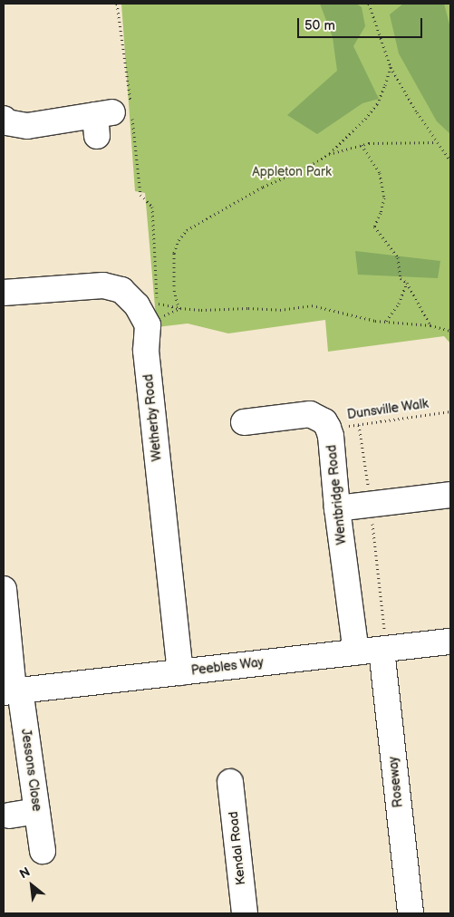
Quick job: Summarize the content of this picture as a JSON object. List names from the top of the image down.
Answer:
{
  "streets": {
    "street": [
      "Wetherby Road",
      "Wentbridge Road",
      "Peebles Way",
      "Jessons Close",
      "Roseway",
      "Kendal Road"
    ],
    "path": ["Dunsville Walk"]
  },
  "crossings": [
    ["Dunsville Walk", "Wentbridge Road"],
    ["Wetherby Road", "Peebles Way"],
    ["Wentbridge Road", "Peebles Way"],
    ["Peebles Way", "Jessons Close"],
    ["Peebles Way", "Roseway"]
  ],
  "parks": ["Appleton Park"],
  "scale_bar": "50 m",
  "north": "top left"
}
